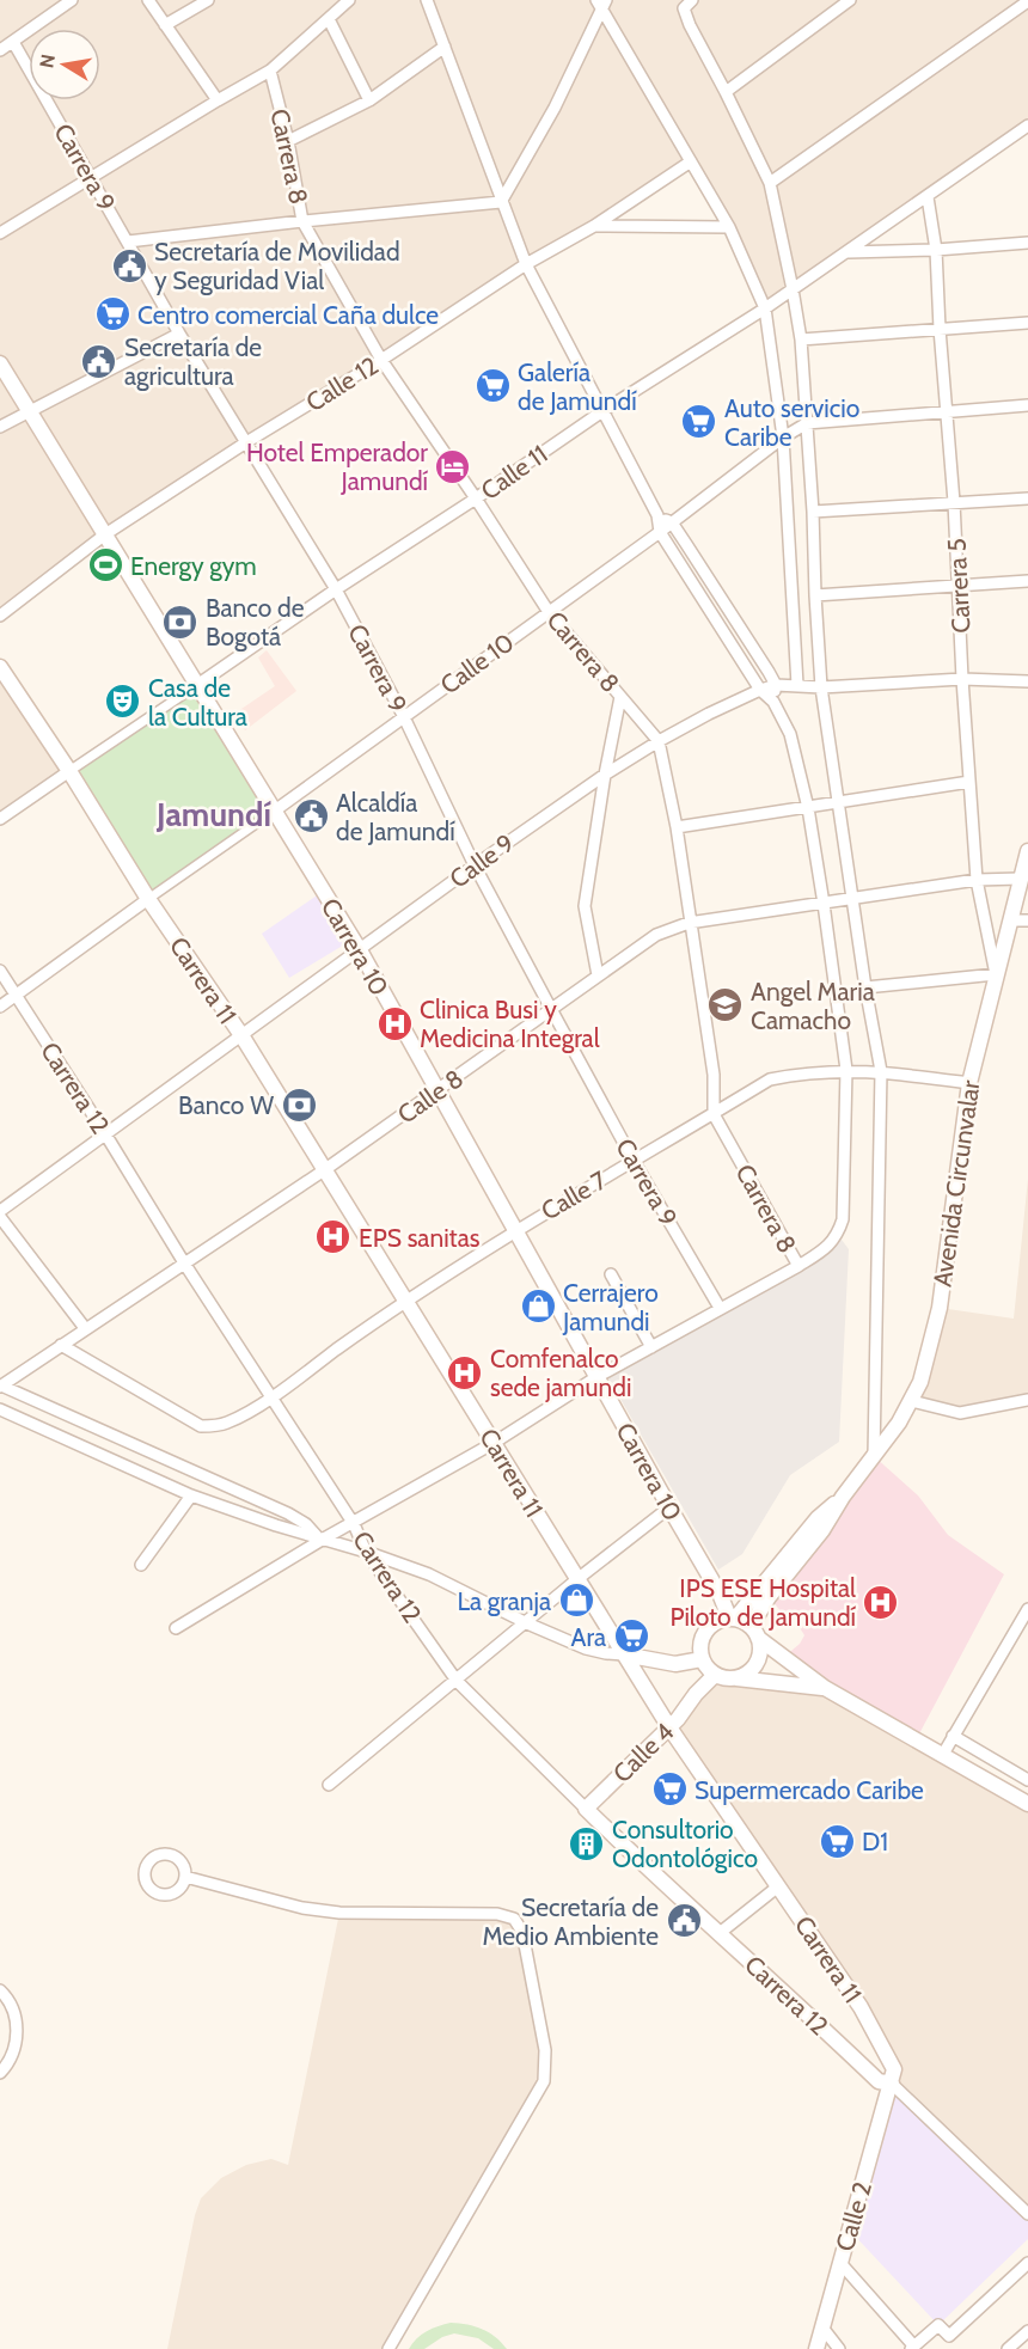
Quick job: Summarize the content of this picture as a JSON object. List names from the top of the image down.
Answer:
{
  "streets": {
    "main road": [
      "Carrera 10",
      "Carrera 11",
      "Carrera 12",
      "Avenida Circunvalar",
      "Calle 4",
      "Calle 2"
    ],
    "street": [
      "Carrera 8",
      "Carrera 9",
      "Calle 12",
      "Calle 11",
      "Carrera 5",
      "Calle 10",
      "Calle 9",
      "Calle 8",
      "Calle 7"
    ]
  },
  "crossings": [
    ["Carrera 8", "Calle 12"],
    ["Carrera 8", "Calle 11"],
    ["Carrera 8", "Calle 10"],
    ["Carrera 8", "Calle 9"],
    ["Carrera 8", "Calle 8"],
    ["Carrera 8", "Calle 7"],
    ["Carrera 9", "Calle 12"],
    ["Carrera 9", "Calle 11"],
    ["Carrera 9", "Calle 10"],
    ["Carrera 9", "Calle 9"],
    ["Carrera 9", "Calle 8"],
    ["Carrera 9", "Calle 7"],
    ["Calle 12", "Carrera 10"],
    ["Calle 11", "Carrera 5"],
    ["Calle 11", "Carrera 10"],
    ["Calle 11", "Carrera 11"],
    ["Carrera 5", "Calle 10"],
    ["Carrera 5", "Calle 9"],
    ["Carrera 5", "Calle 8"],
    ["Carrera 5", "Avenida Circunvalar"],
    ["Calle 10", "Carrera 10"],
    ["Calle 10", "Carrera 11"],
    ["Calle 10", "Carrera 12"],
    ["Calle 9", "Carrera 10"],
    ["Calle 9", "Carrera 11"],
    ["Calle 9", "Carrera 12"],
    ["Carrera 10", "Calle 8"],
    ["Carrera 10", "Avenida Circunvalar"],
    ["Carrera 10", "Calle 7"],
    ["Carrera 10", "Calle 4"],
    ["Carrera 11", "Carrera 12"],
    ["Carrera 11", "Calle 8"],
    ["Carrera 11", "Calle 7"],
    ["Carrera 11", "Calle 4"],
    ["Carrera 11", "Calle 2"],
    ["Carrera 12", "Calle 8"],
    ["Carrera 12", "Calle 7"],
    ["Carrera 12", "Calle 4"],
    ["Carrera 12", "Calle 2"],
    ["Calle 8", "Avenida Circunvalar"],
    ["Calle 8", "Calle 7"],
    ["Avenida Circunvalar", "Calle 7"],
    ["Avenida Circunvalar", "Calle 4"]
  ],
  "districts": ["Jamundí"],
  "places": {
    "public building": [
      "Secretaría de Movilidad y Seguridad Vial",
      "Secretaría de agricultura",
      "Alcaldía de Jamundí",
      "Secretaría de Medio Ambiente"
    ],
    "supermarket": [
      "Centro comercial Caña dulce",
      "Galería de Jamundí",
      "Auto servicio Caribe",
      "Ara",
      "Supermercado Caribe",
      "D1"
    ],
    "hotel": ["Hotel Emperador Jamundí"],
    "sports": ["Energy gym"],
    "bank": ["Banco de Bogotá", "Banco W"],
    "theatre": ["Casa de la Cultura"],
    "school or university": ["Angel Maria Camacho"],
    "hospital": [
      "Clinica Busi y Medicina Integral",
      "EPS sanitas",
      "Comfenalco sede jamundi",
      "IPS ESE Hospital Piloto de Jamundí"
    ],
    "shop": ["Cerrajero Jamundi", "La granja"],
    "building": ["Consultorio Odontológico"]
  },
  "north": "left"
}
